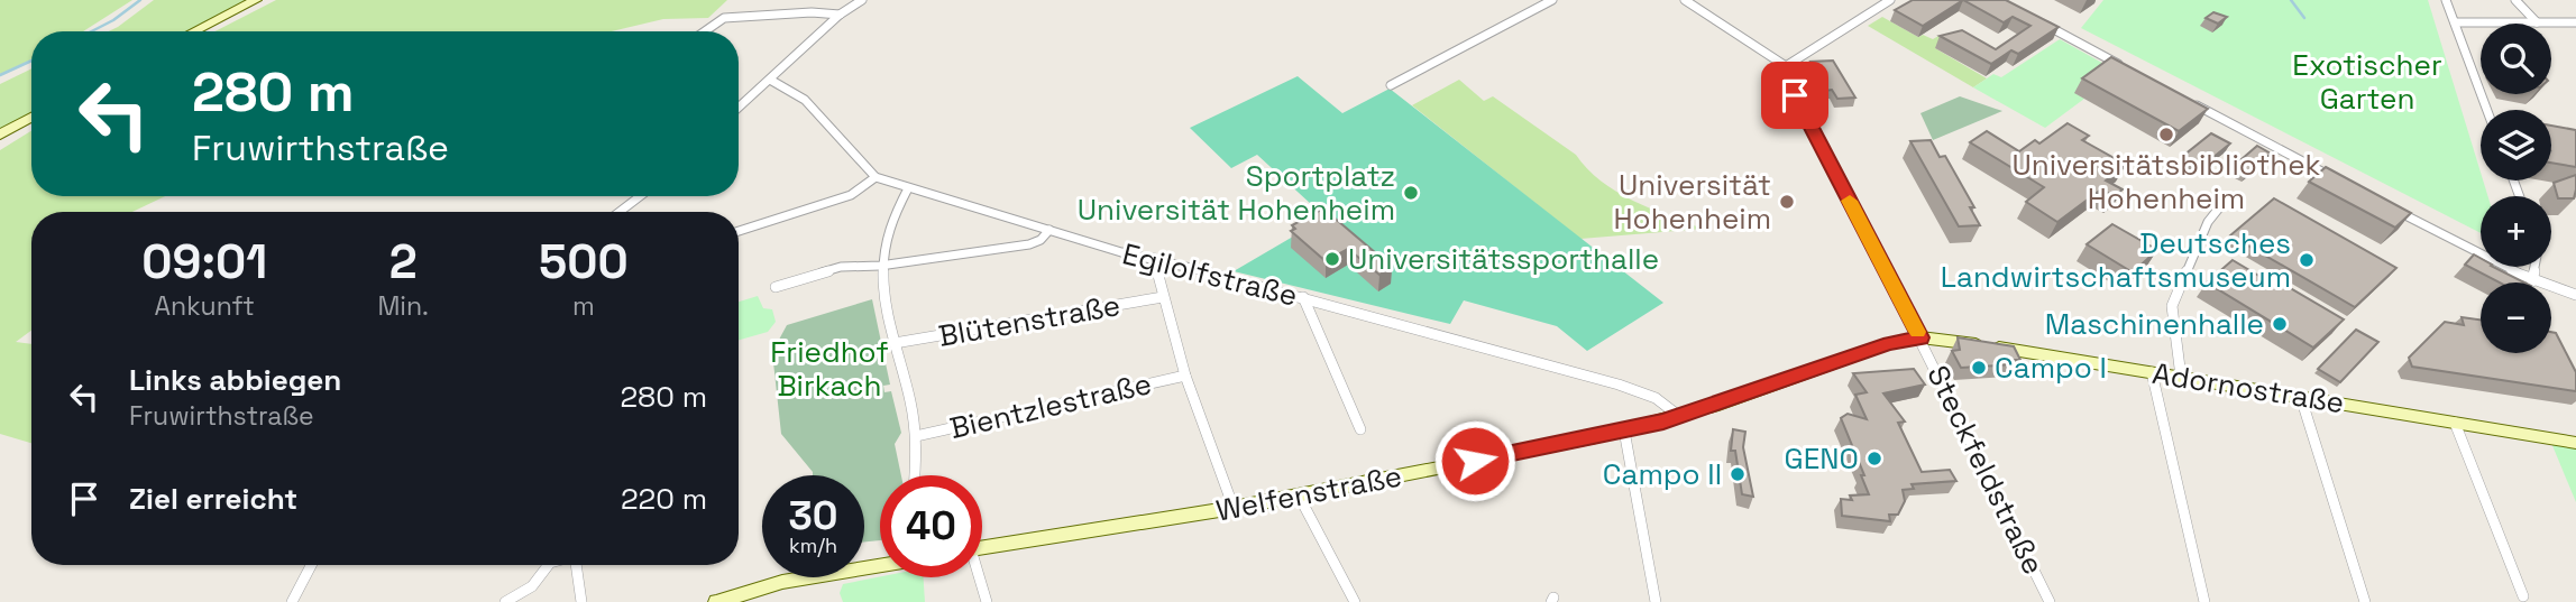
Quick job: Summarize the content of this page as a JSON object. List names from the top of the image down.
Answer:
{
  "streets": {
    "street": [
      "Egilolfstraße",
      "Blütenstraße",
      "Adornostraße",
      "Bientzlestraße",
      "Steckfeldstraße",
      "Welfenstraße"
    ]
  },
  "crossings": [
    ["Egilolfstraße", "Welfenstraße"],
    ["Adornostraße", "Steckfeldstraße"],
    ["Adornostraße", "Welfenstraße"],
    ["Steckfeldstraße", "Welfenstraße"]
  ],
  "parks": ["Exotischer Garten", "Friedhof Birkach"],
  "places": [
    "Universitätsbibliothek Hohenheim",
    "Sportplatz Universität Hohenheim",
    "Universität Hohenheim",
    "Universitätssporthalle",
    "Deutsches Landwirtschaftsmuseum",
    "Maschinenhalle",
    "Campo I",
    "GENO",
    "Campo II"
  ],
  "page": {
    "map_buttons": ["+", "−"],
    "turn": ["280 m", "Fruwirthstraße"],
    "eta": [
      "09:01",
      "Ankunft",
      "2",
      "Min.",
      "500",
      "m"
    ],
    "list": [
      {
        "name": "Links abbiegen",
        "note": "Fruwirthstraße",
        "value": "280 m"
      },
      {
        "name": "Ziel erreicht",
        "value": "220 m"
      }
    ],
    "speed": "30 km/h",
    "limit": "40"
  }
}
